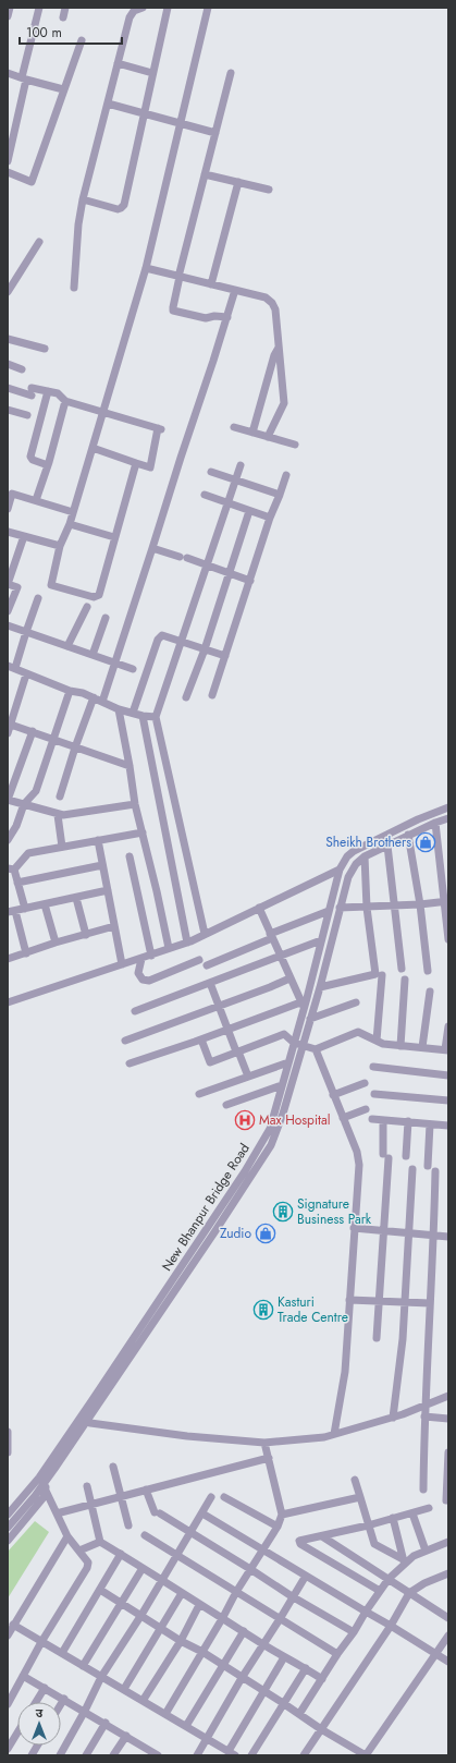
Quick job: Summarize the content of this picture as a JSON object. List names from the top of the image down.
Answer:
{
  "streets": {
    "street": ["New Bhanpur Bridge Road"]
  },
  "places": {
    "shop": ["Sheikh Brothers", "Zudio"],
    "hospital": ["Max Hospital"],
    "building": ["Signature Business Park", "Kasturi Trade Centre"]
  },
  "scale_bar": "100 m",
  "north": "top"
}
